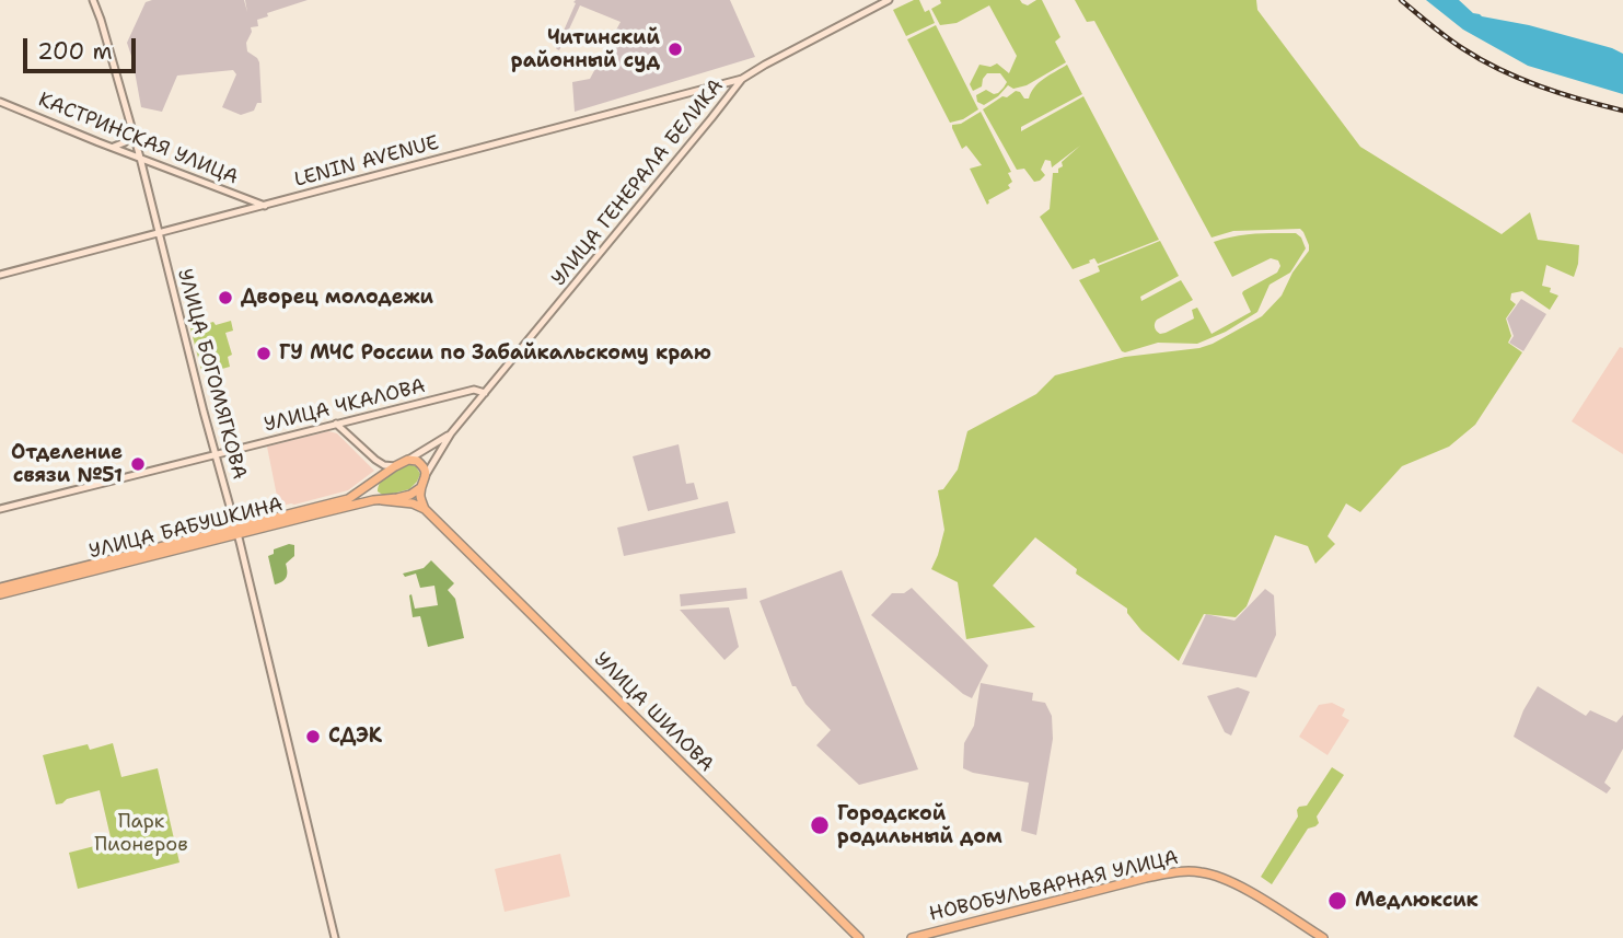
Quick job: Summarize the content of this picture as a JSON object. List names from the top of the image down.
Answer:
{
  "streets": {
    "main road": [
      "КАСТРИНСКАЯ УЛИЦА",
      "LENIN AVENUE",
      "УЛИЦА ГЕНЕРАЛА БЕЛИКА",
      "УЛИЦА БОГОМЯГКОВА",
      "УЛИЦА ЧКАЛОВА",
      "УЛИЦА БАБУШКИНА",
      "УЛИЦА ШИЛОВА",
      "НОВОБУЛЬВАРНАЯ УЛИЦА"
    ]
  },
  "crossings": [
    ["КАСТРИНСКАЯ УЛИЦА", "LENIN AVENUE"],
    ["КАСТРИНСКАЯ УЛИЦА", "УЛИЦА БОГОМЯГКОВА"],
    ["LENIN AVENUE", "УЛИЦА ГЕНЕРАЛА БЕЛИКА"],
    ["LENIN AVENUE", "УЛИЦА БОГОМЯГКОВА"],
    ["УЛИЦА ГЕНЕРАЛА БЕЛИКА", "УЛИЦА ЧКАЛОВА"],
    ["УЛИЦА БОГОМЯГКОВА", "УЛИЦА ЧКАЛОВА"],
    ["УЛИЦА БОГОМЯГКОВА", "УЛИЦА БАБУШКИНА"]
  ],
  "parks": ["Парк Пионеров"],
  "places": [
    "Читинский районный суд",
    "Дворец молодежи",
    "ГУ МЧС России по Забайкальскому краю",
    "Отделение связи №51",
    "СДЭК",
    "Городской родильный дом",
    "Медлюксик"
  ],
  "scale_bar": "200 m"
}
